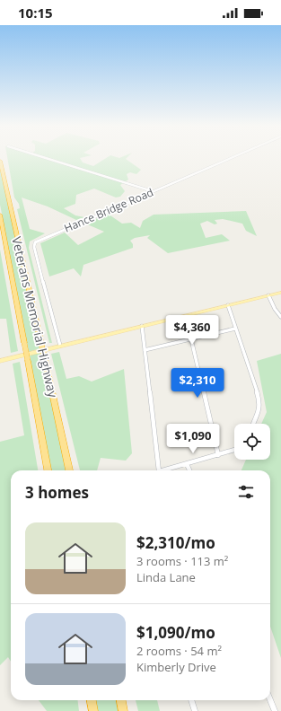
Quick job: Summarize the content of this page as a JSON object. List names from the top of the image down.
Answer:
{
  "streets": {
    "highway": ["Veterans Memorial Highway"],
    "street": ["Hance Bridge Road"]
  },
  "page": {
    "status": "10:15",
    "price": ["$4,360", "$2,310", "$1,090"],
    "heading": "3 homes",
    "list": [
      {
        "name": "$2,310/mo",
        "note": "3 rooms · 113 m² · Linda Lane"
      },
      {
        "name": "$1,090/mo",
        "note": "2 rooms · 54 m² · Kimberly Drive"
      }
    ]
  }
}
